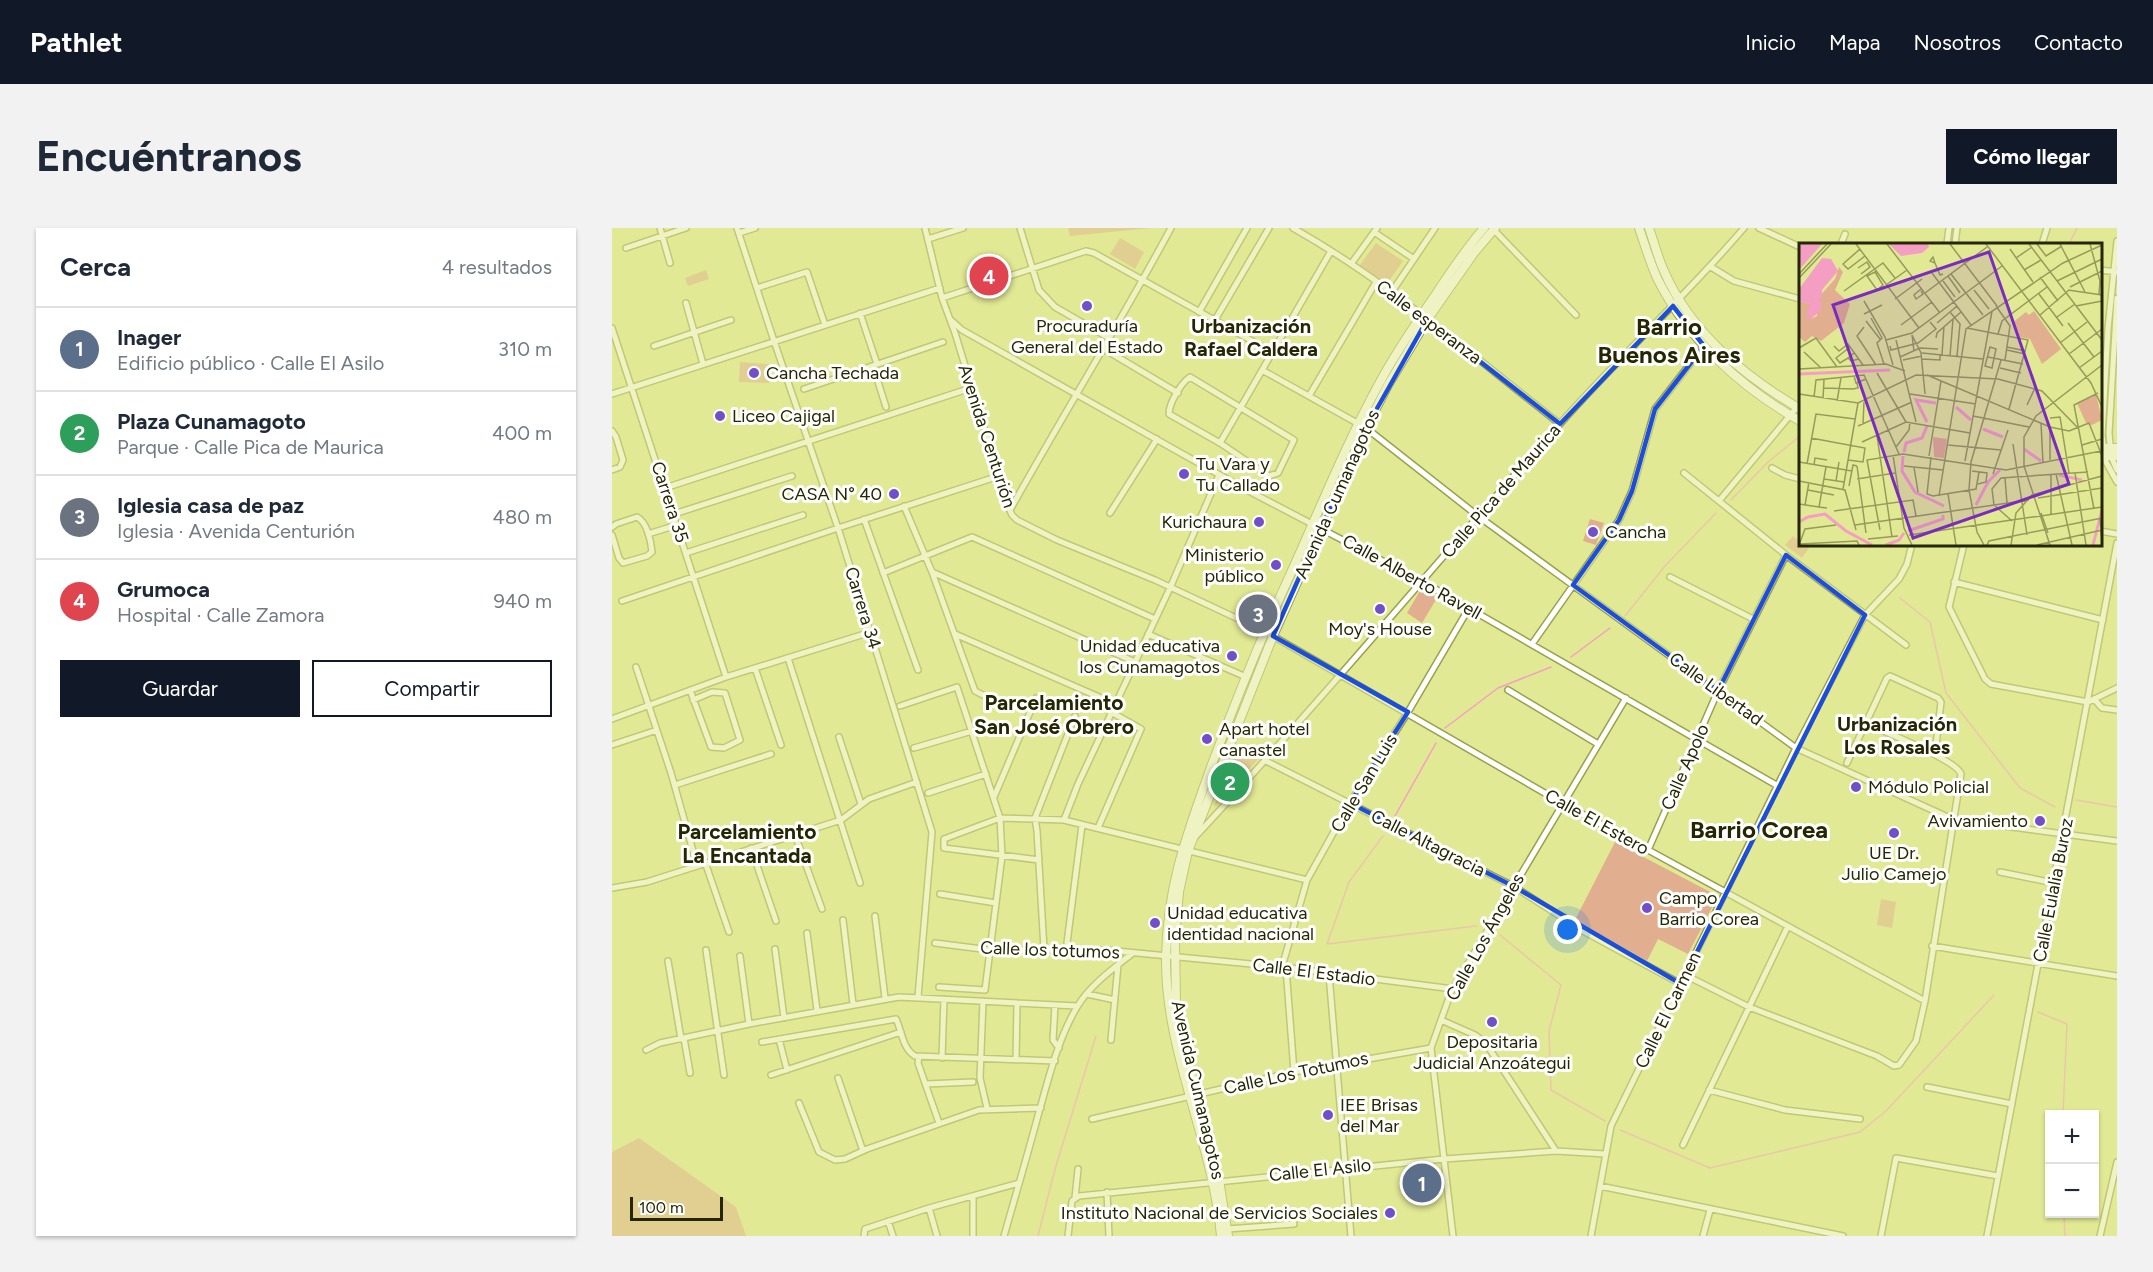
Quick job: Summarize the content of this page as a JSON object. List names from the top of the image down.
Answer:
{
  "streets": {
    "street": [
      "Calle esperanza",
      "Avenida Centurión",
      "Calle Pica de Maurica",
      "Avenida Cumanagotos",
      "Carrera 35",
      "Calle Alberto Ravell",
      "Carrera 34",
      "Calle Libertad",
      "Calle Apolo",
      "Calle San Luis",
      "Calle El Estero",
      "Calle Altagracia",
      "Calle Eulalia Buroz",
      "Calle Los Ángeles",
      "Calle los totumos",
      "Calle El Estadio",
      "Calle El Carmen",
      "Calle Los Totumos",
      "Calle El Asilo"
    ]
  },
  "crossings": [
    ["Calle esperanza", "Calle Pica de Maurica"],
    ["Calle esperanza", "Avenida Cumanagotos"],
    ["Avenida Centurión", "Avenida Cumanagotos"],
    ["Avenida Centurión", "Calle Alberto Ravell"],
    ["Avenida Centurión", "Calle El Estero"],
    ["Calle Pica de Maurica", "Avenida Cumanagotos"],
    ["Calle Pica de Maurica", "Calle Alberto Ravell"],
    ["Calle Pica de Maurica", "Calle Libertad"],
    ["Calle Pica de Maurica", "Calle El Estero"],
    ["Calle Pica de Maurica", "Calle Altagracia"],
    ["Avenida Cumanagotos", "Calle Alberto Ravell"],
    ["Avenida Cumanagotos", "Calle Libertad"],
    ["Avenida Cumanagotos", "Calle El Estero"],
    ["Avenida Cumanagotos", "Calle los totumos"],
    ["Avenida Cumanagotos", "Calle El Estadio"],
    ["Avenida Cumanagotos", "Calle Los Totumos"],
    ["Avenida Cumanagotos", "Calle El Asilo"],
    ["Calle Alberto Ravell", "Calle Apolo"],
    ["Calle Alberto Ravell", "Calle San Luis"],
    ["Calle Alberto Ravell", "Calle Los Ángeles"],
    ["Calle Alberto Ravell", "Calle El Carmen"],
    ["Calle Libertad", "Calle Apolo"],
    ["Calle Libertad", "Calle Eulalia Buroz"],
    ["Calle Libertad", "Calle El Carmen"],
    ["Calle Apolo", "Calle El Estero"],
    ["Calle San Luis", "Calle El Estero"],
    ["Calle San Luis", "Calle Altagracia"],
    ["Calle San Luis", "Calle El Estadio"],
    ["Calle San Luis", "Calle Los Totumos"],
    ["Calle El Estero", "Calle Los Ángeles"],
    ["Calle El Estero", "Calle El Carmen"],
    ["Calle Altagracia", "Calle Los Ángeles"],
    ["Calle Altagracia", "Calle El Carmen"],
    ["Calle Los Ángeles", "Calle El Estadio"],
    ["Calle Los Ángeles", "Calle Los Totumos"],
    ["Calle Los Ángeles", "Calle El Asilo"],
    ["Calle los totumos", "Calle El Estadio"],
    ["Calle El Carmen", "Calle El Asilo"]
  ],
  "districts": [
    "Urbanización Rafael Caldera",
    "Barrio Buenos Aires",
    "Parcelamiento San José Obrero",
    "Urbanización Los Rosales",
    "Barrio Corea",
    "Parcelamiento La Encantada"
  ],
  "places": [
    "Procuraduría General del Estado",
    "Cancha Techada",
    "Liceo Cajigal",
    "Tu Vara y Tu Callado",
    "CASA N° 40",
    "Kurichaura",
    "Cancha",
    "Ministerio público",
    "Moy's House",
    "Unidad educativa los Cunamagotos",
    "Apart hotel canastel",
    "Módulo Policial",
    "Avivamiento",
    "UE Dr. Julio Camejo",
    "Campo Barrio Corea",
    "Unidad educativa identidad nacional",
    "Depositaria Judicial Anzoátegui",
    "IEE Brisas del Mar",
    "Instituto Nacional de Servicios Sociales"
  ],
  "scale_bar": "100 m",
  "page": {
    "header": "Pathlet",
    "nav": [
      "Inicio",
      "Mapa",
      "Nosotros",
      "Contacto"
    ],
    "buttons": [
      "Cómo llegar",
      ["Guardar", "Compartir"]
    ],
    "title": "Encuéntranos",
    "heading": ["Cerca", "4 resultados"],
    "pins": [
      "4",
      "3",
      "2",
      "1"
    ],
    "list": [
      {
        "mark": "1",
        "name": "Inager",
        "note": "Edificio público · Calle El Asilo",
        "value": "310 m"
      },
      {
        "mark": "2",
        "name": "Plaza Cunamagoto",
        "note": "Parque · Calle Pica de Maurica",
        "value": "400 m"
      },
      {
        "mark": "3",
        "name": "Iglesia casa de paz",
        "note": "Iglesia · Avenida Centurión",
        "value": "480 m"
      },
      {
        "mark": "4",
        "name": "Grumoca",
        "note": "Hospital · Calle Zamora",
        "value": "940 m"
      }
    ],
    "map_buttons": ["+", "−"],
    "scale": "100 m"
  }
}
